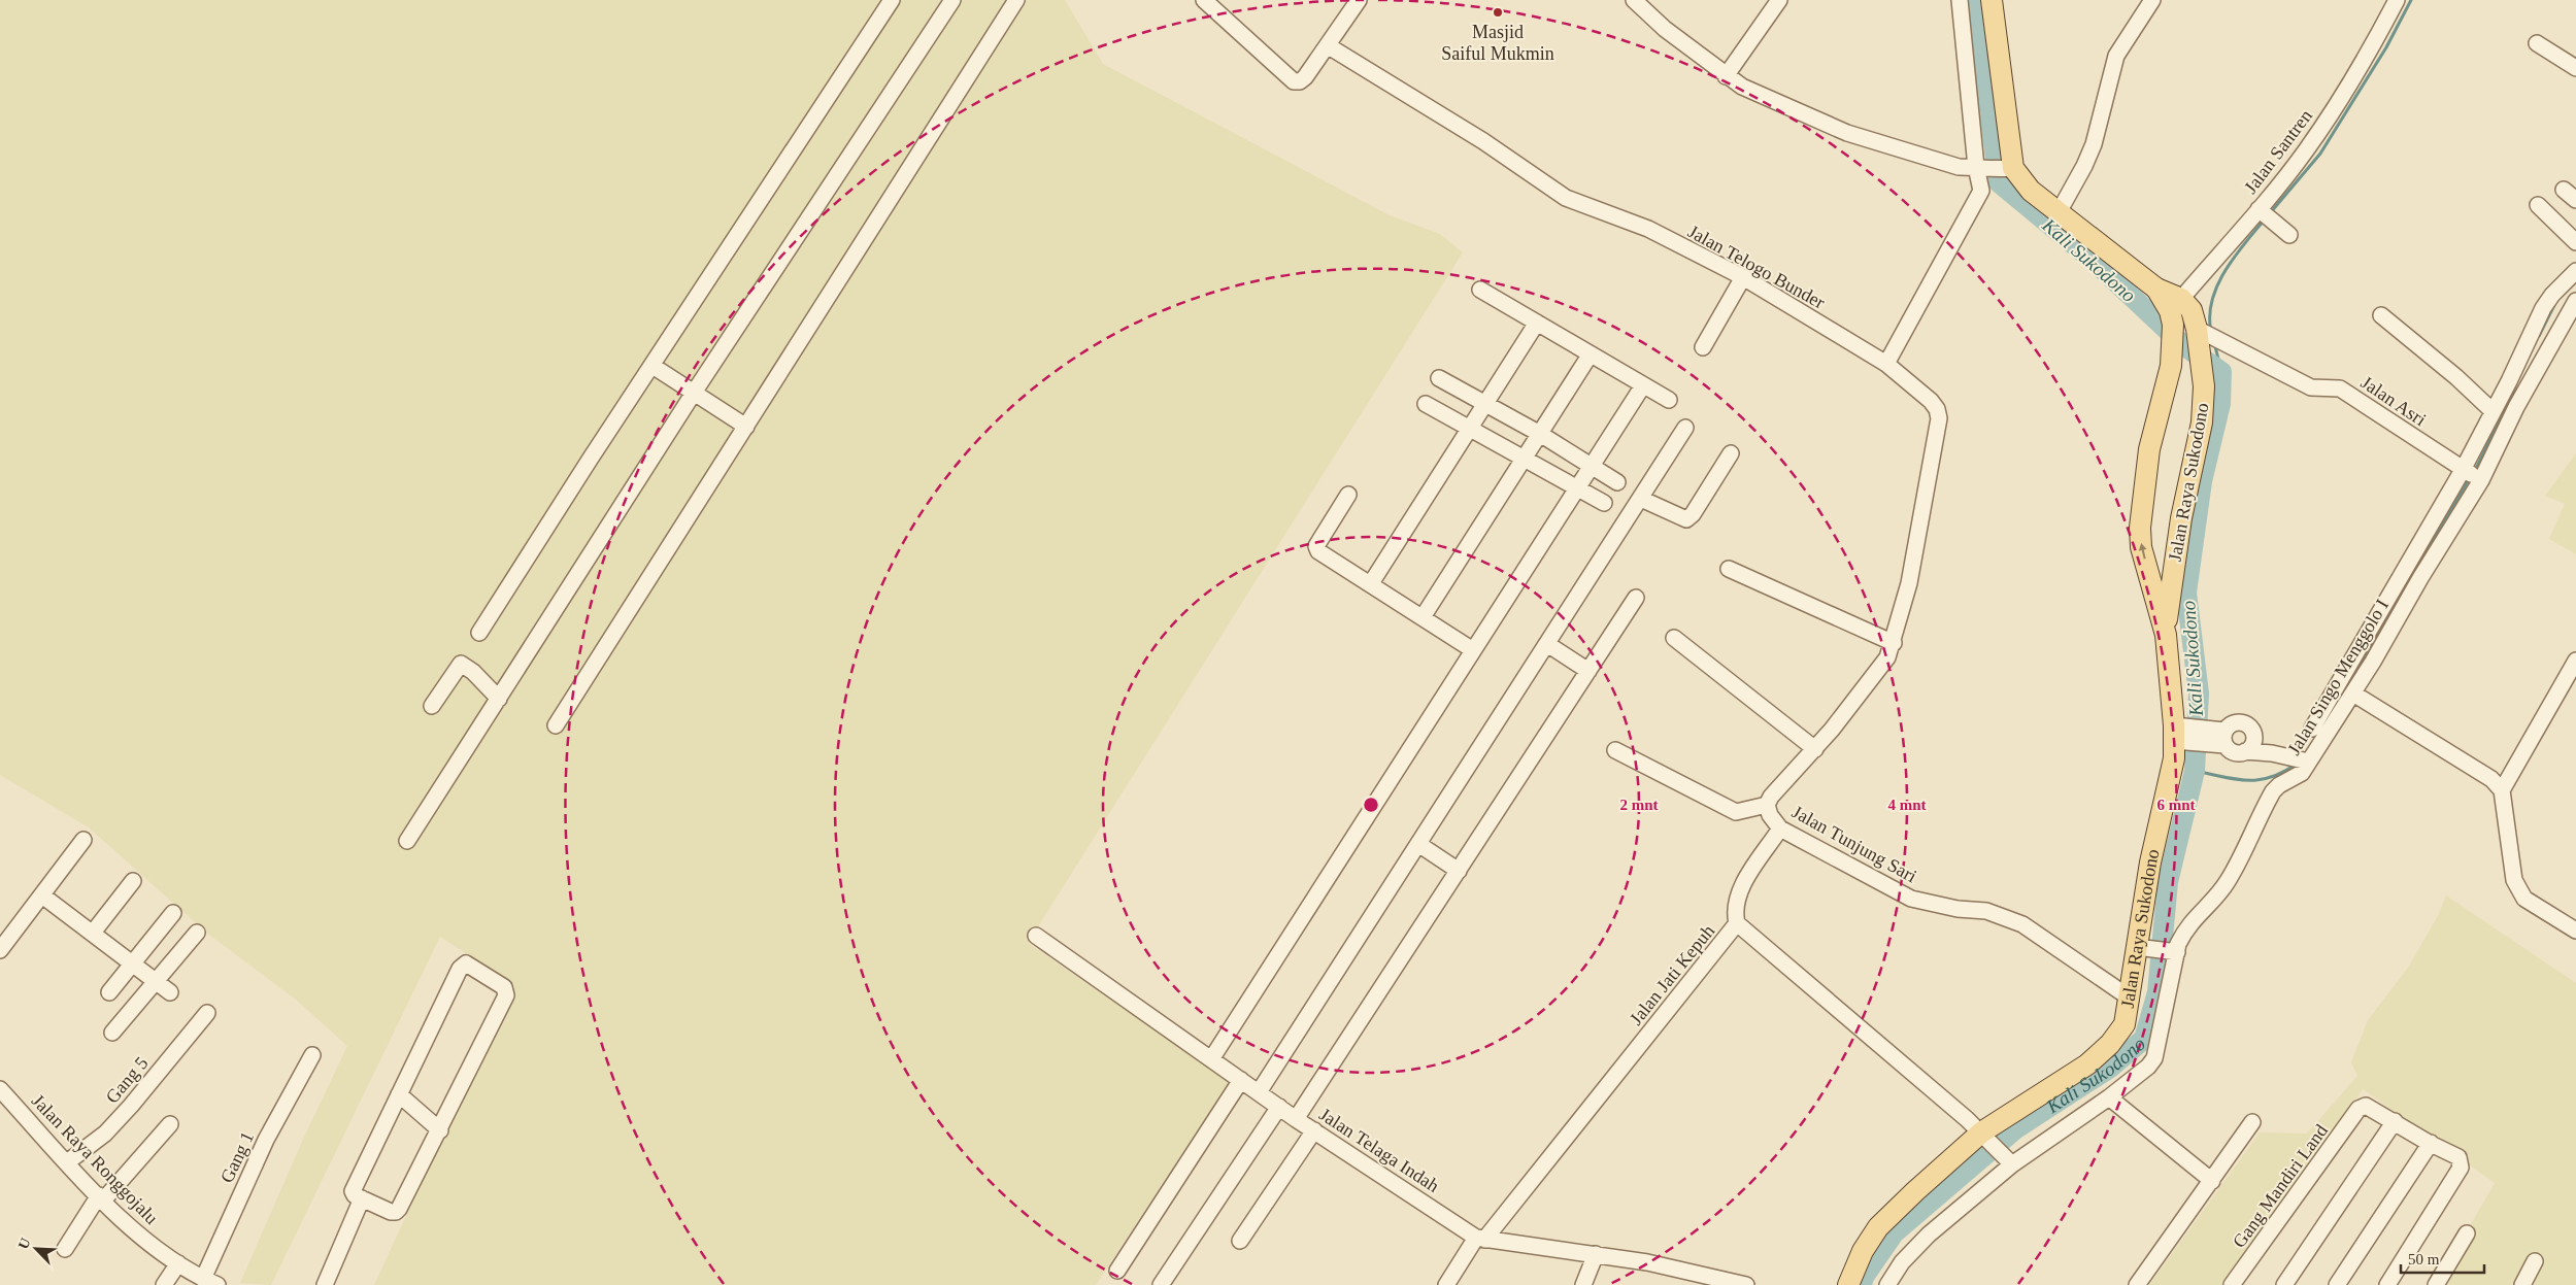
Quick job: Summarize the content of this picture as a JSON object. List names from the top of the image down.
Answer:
{
  "streets": {
    "main road": ["Jalan Raya Sukodono"],
    "street": [
      "Jalan Santren",
      "Jalan Telogo Bunder",
      "Jalan Asri",
      "Jalan Singo Menggolo I",
      "Jalan Tunjung Sari",
      "Jalan Jati Kepuh",
      "Gang 5",
      "Jalan Telaga Indah",
      "Gang 1",
      "Jalan Raya Ronggojalu",
      "Gang Mandiri Land"
    ]
  },
  "crossings": [
    ["Jalan Santren", "Jalan Raya Sukodono"],
    ["Jalan Telogo Bunder", "Jalan Tunjung Sari"],
    ["Jalan Asri", "Jalan Raya Sukodono"],
    ["Jalan Asri", "Jalan Singo Menggolo I"],
    ["Jalan Raya Sukodono", "Jalan Tunjung Sari"],
    ["Jalan Raya Sukodono", "Jalan Jati Kepuh"],
    ["Jalan Singo Menggolo I", "Jalan Jati Kepuh"],
    ["Jalan Jati Kepuh", "Jalan Telaga Indah"],
    ["Gang 5", "Jalan Raya Ronggojalu"],
    ["Gang 1", "Jalan Raya Ronggojalu"]
  ],
  "water": ["Kali Sukodono"],
  "places": ["Masjid Saiful Mukmin"],
  "scale_bar": "50 m",
  "north": "top left",
  "rings": ["2 mnt", "4 mnt", "6 mnt"]
}
